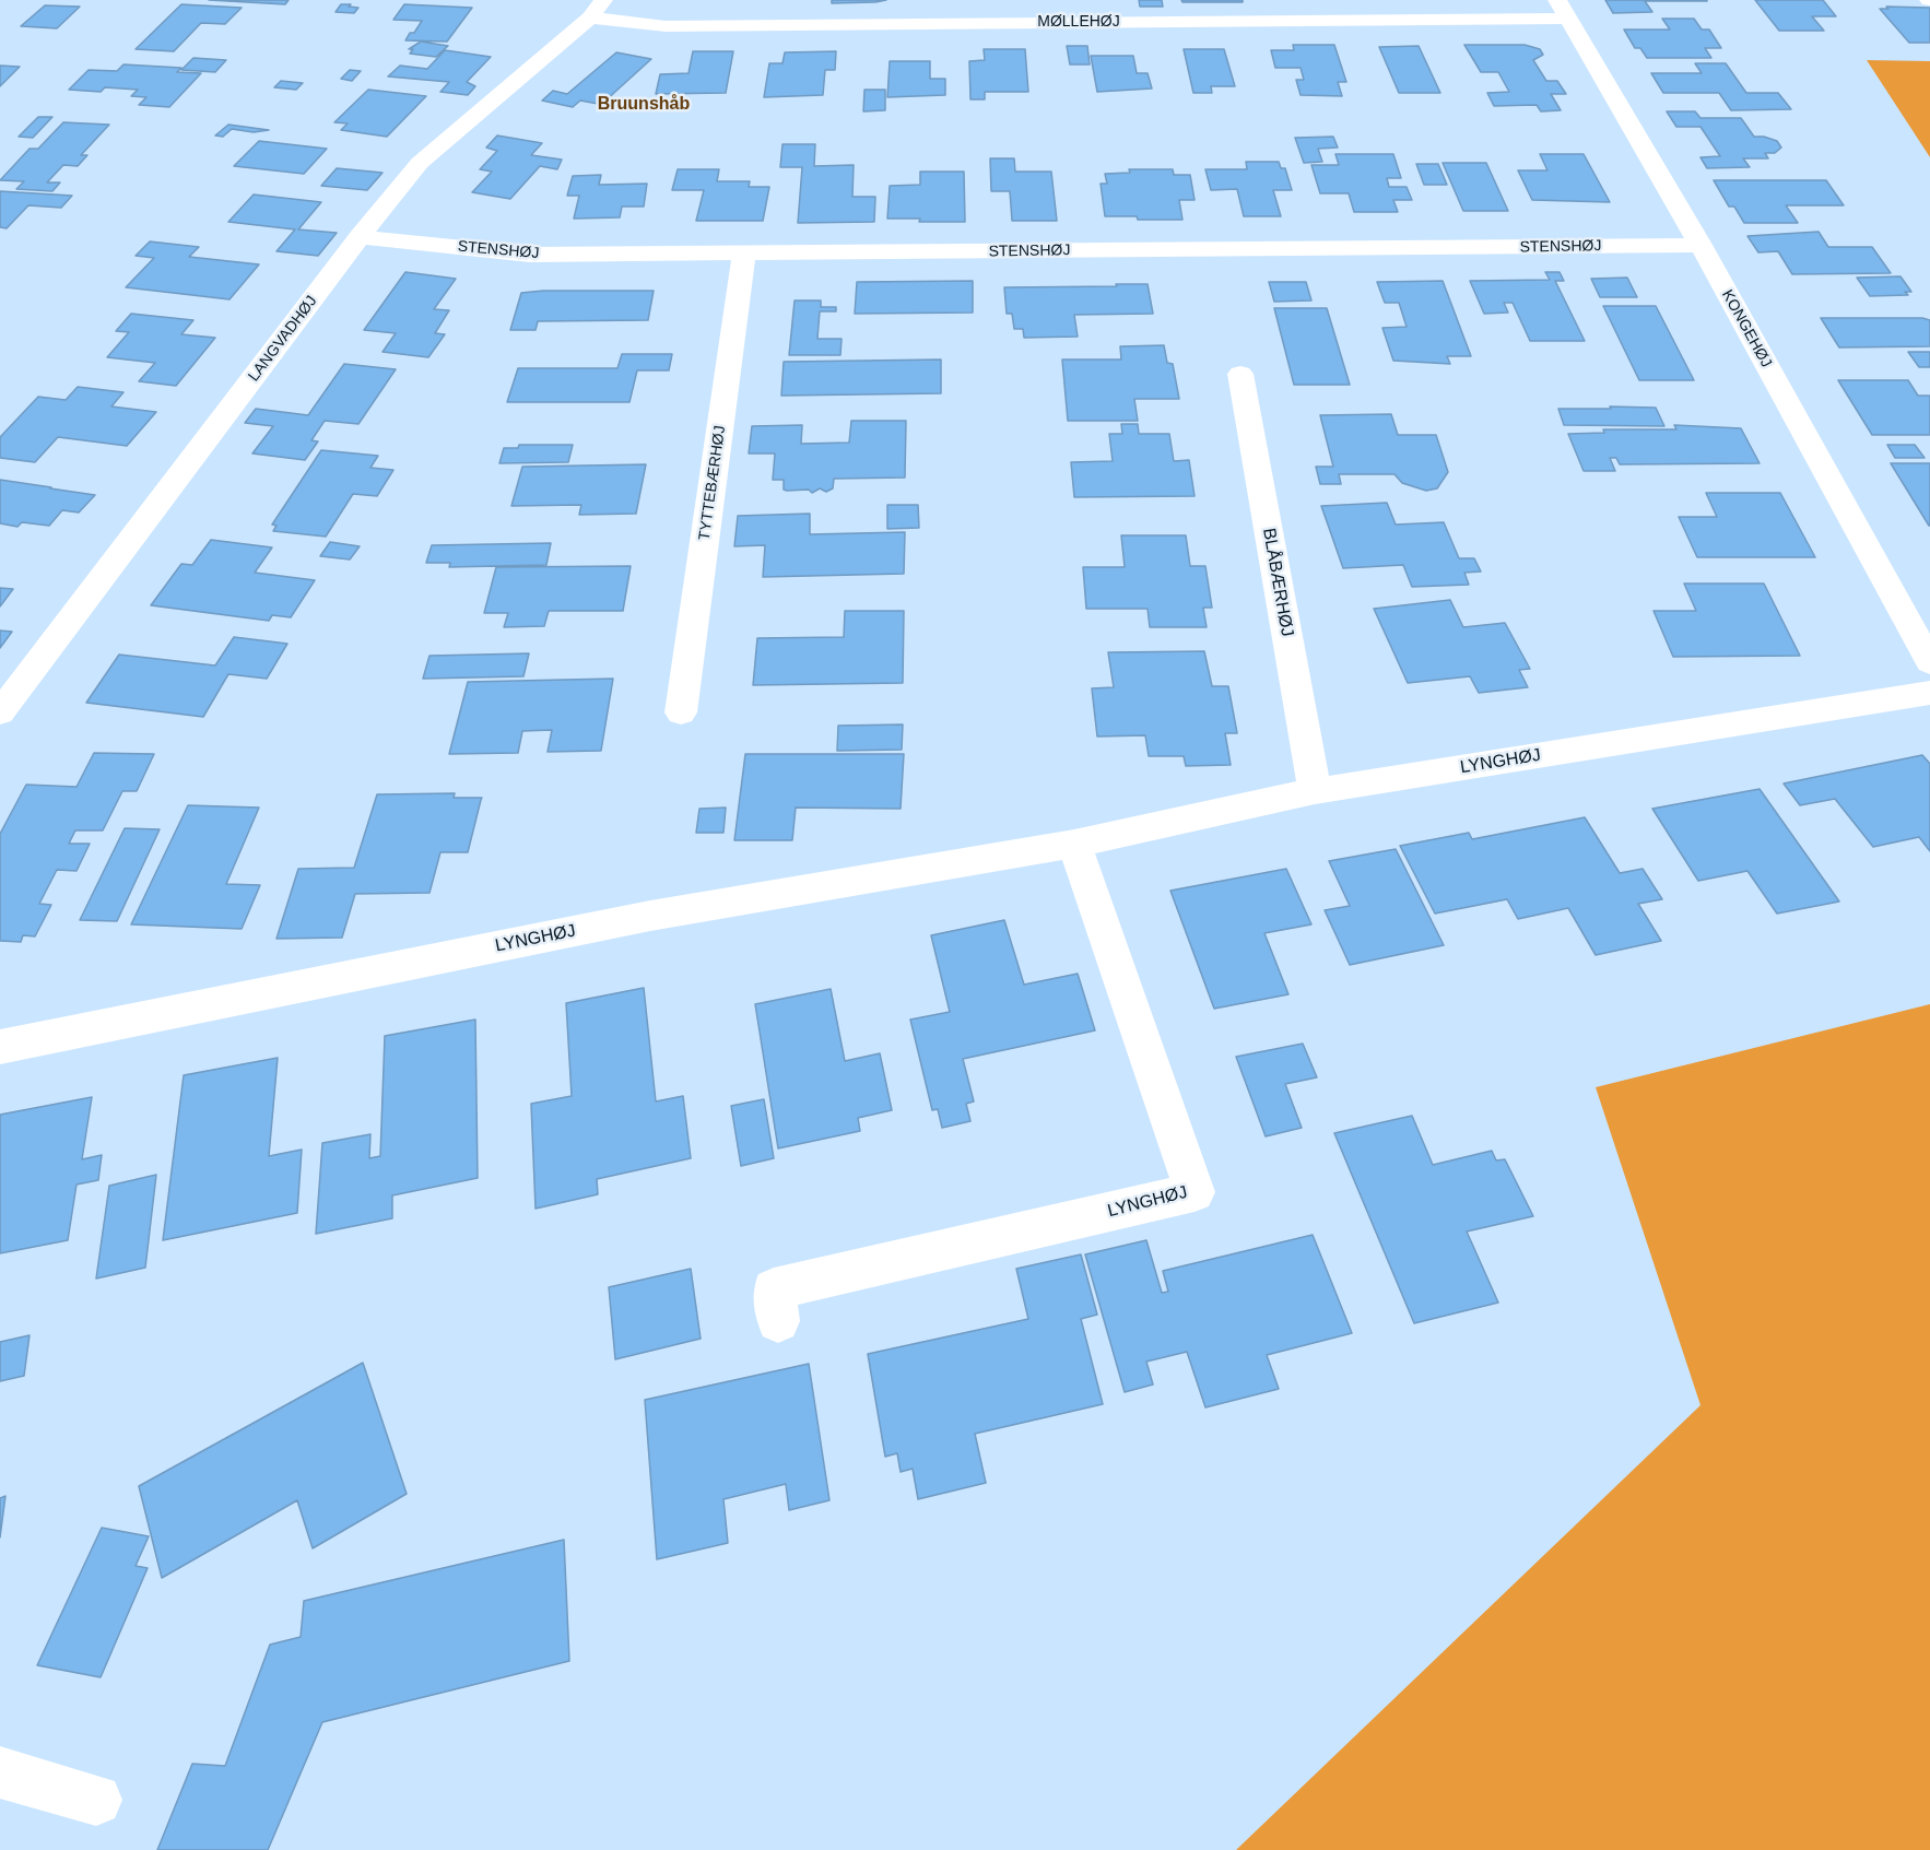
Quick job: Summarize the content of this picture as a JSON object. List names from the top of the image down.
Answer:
{
  "streets": {
    "street": [
      "MØLLEHØJ",
      "STENSHØJ",
      "KONGEHØJ",
      "LANGVADHØJ",
      "TYTTEBÆRHØJ",
      "BLÅBÆRHØJ",
      "LYNGHØJ"
    ]
  },
  "crossings": [
    ["MØLLEHØJ", "KONGEHØJ"],
    ["MØLLEHØJ", "LANGVADHØJ"],
    ["STENSHØJ", "KONGEHØJ"],
    ["STENSHØJ", "LANGVADHØJ"],
    ["STENSHØJ", "TYTTEBÆRHØJ"],
    ["BLÅBÆRHØJ", "LYNGHØJ"]
  ],
  "districts": ["Bruunshåb"]
}
